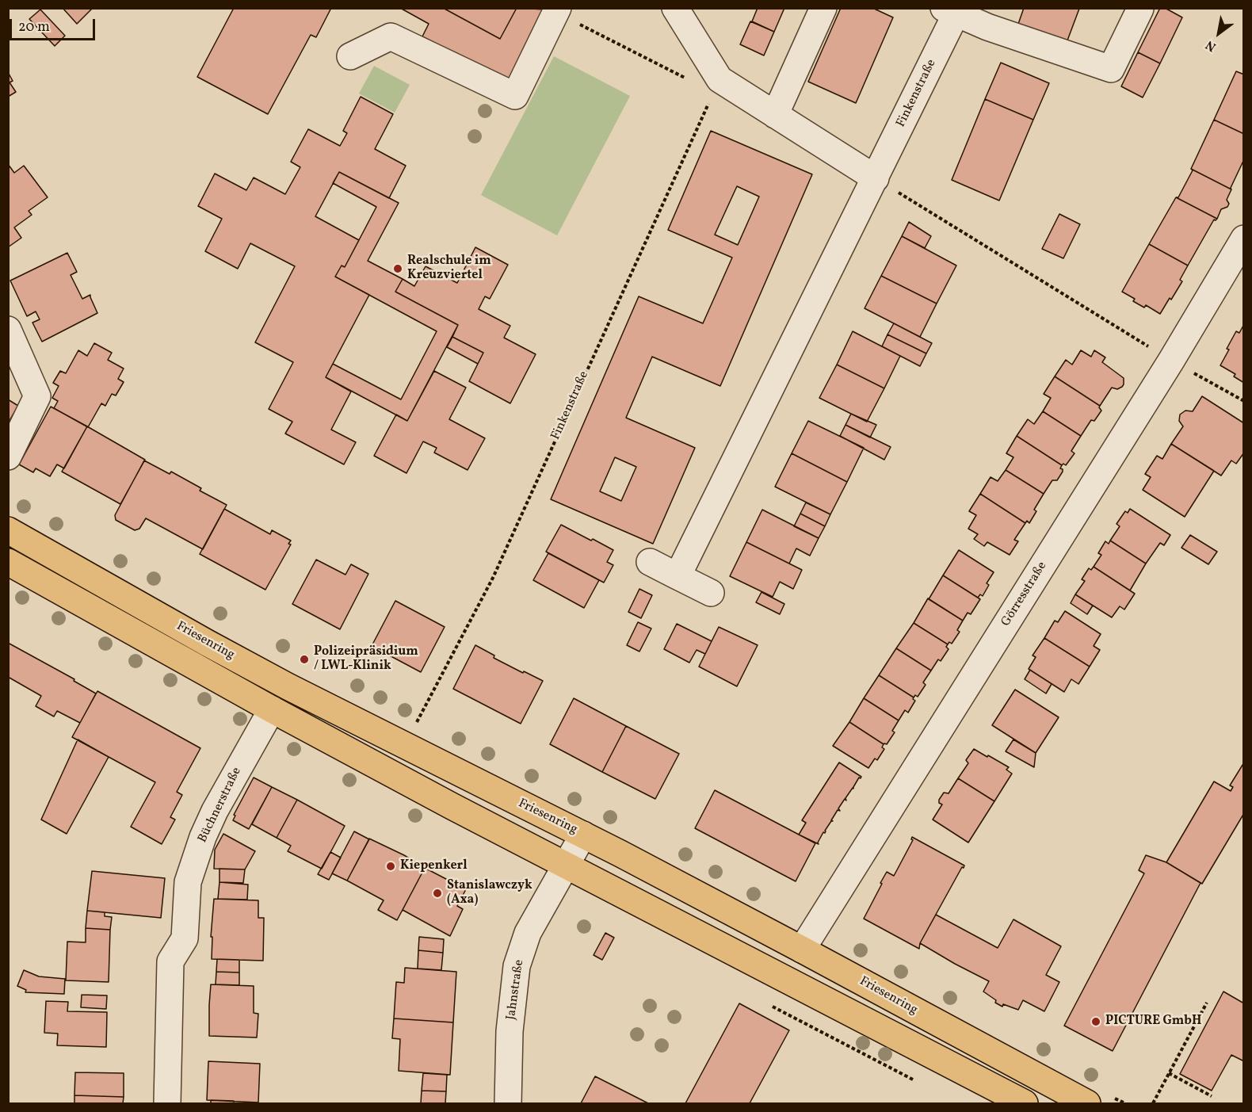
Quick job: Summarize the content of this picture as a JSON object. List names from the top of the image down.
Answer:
{
  "streets": {
    "main road": ["Friesenring"],
    "street": [
      "Finkenstraße",
      "Görresstraße",
      "Büchnerstraße",
      "Jahnstraße"
    ]
  },
  "crossings": [
    ["Görresstraße", "Friesenring"],
    ["Friesenring", "Büchnerstraße"],
    ["Friesenring", "Jahnstraße"]
  ],
  "places": [
    "Realschule im Kreuzviertel",
    "Polizeipräsidium / LWL-Klinik",
    "Kiepenkerl",
    "Stanislawczyk (Axa)",
    "PICTURE GmbH"
  ],
  "scale_bar": "20 m",
  "north": "bottom left"
}
